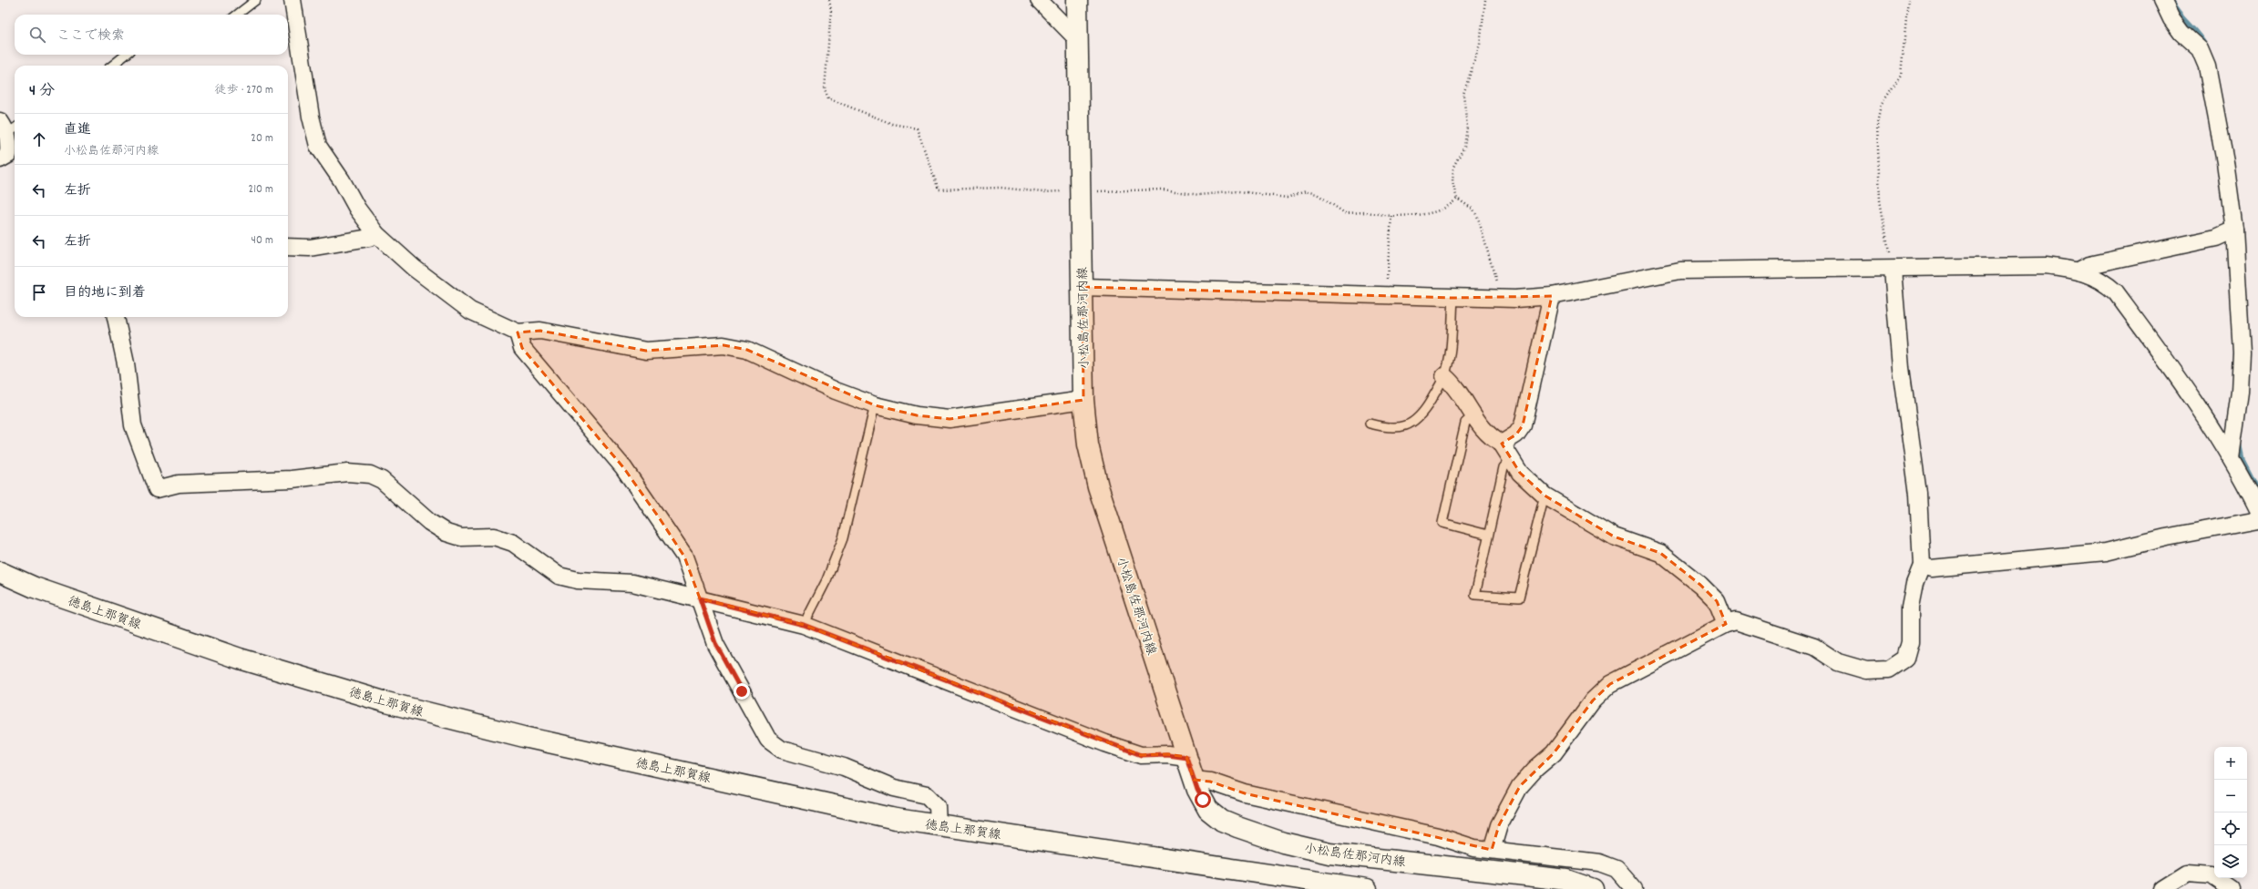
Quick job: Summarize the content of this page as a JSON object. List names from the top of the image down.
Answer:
{
  "streets": {
    "main road": ["小松島佐那河内線", "徳島上那賀線"]
  },
  "page": {
    "search": "ここで検索",
    "heading": ["4 分", "徒歩 · 270 m"],
    "list": [
      ["直進", "小松島佐那河内線", "20 m"],
      ["左折", "210 m"],
      ["左折", "40 m"],
      "目的地に到着"
    ],
    "map_buttons": ["+", "−"]
  }
}
